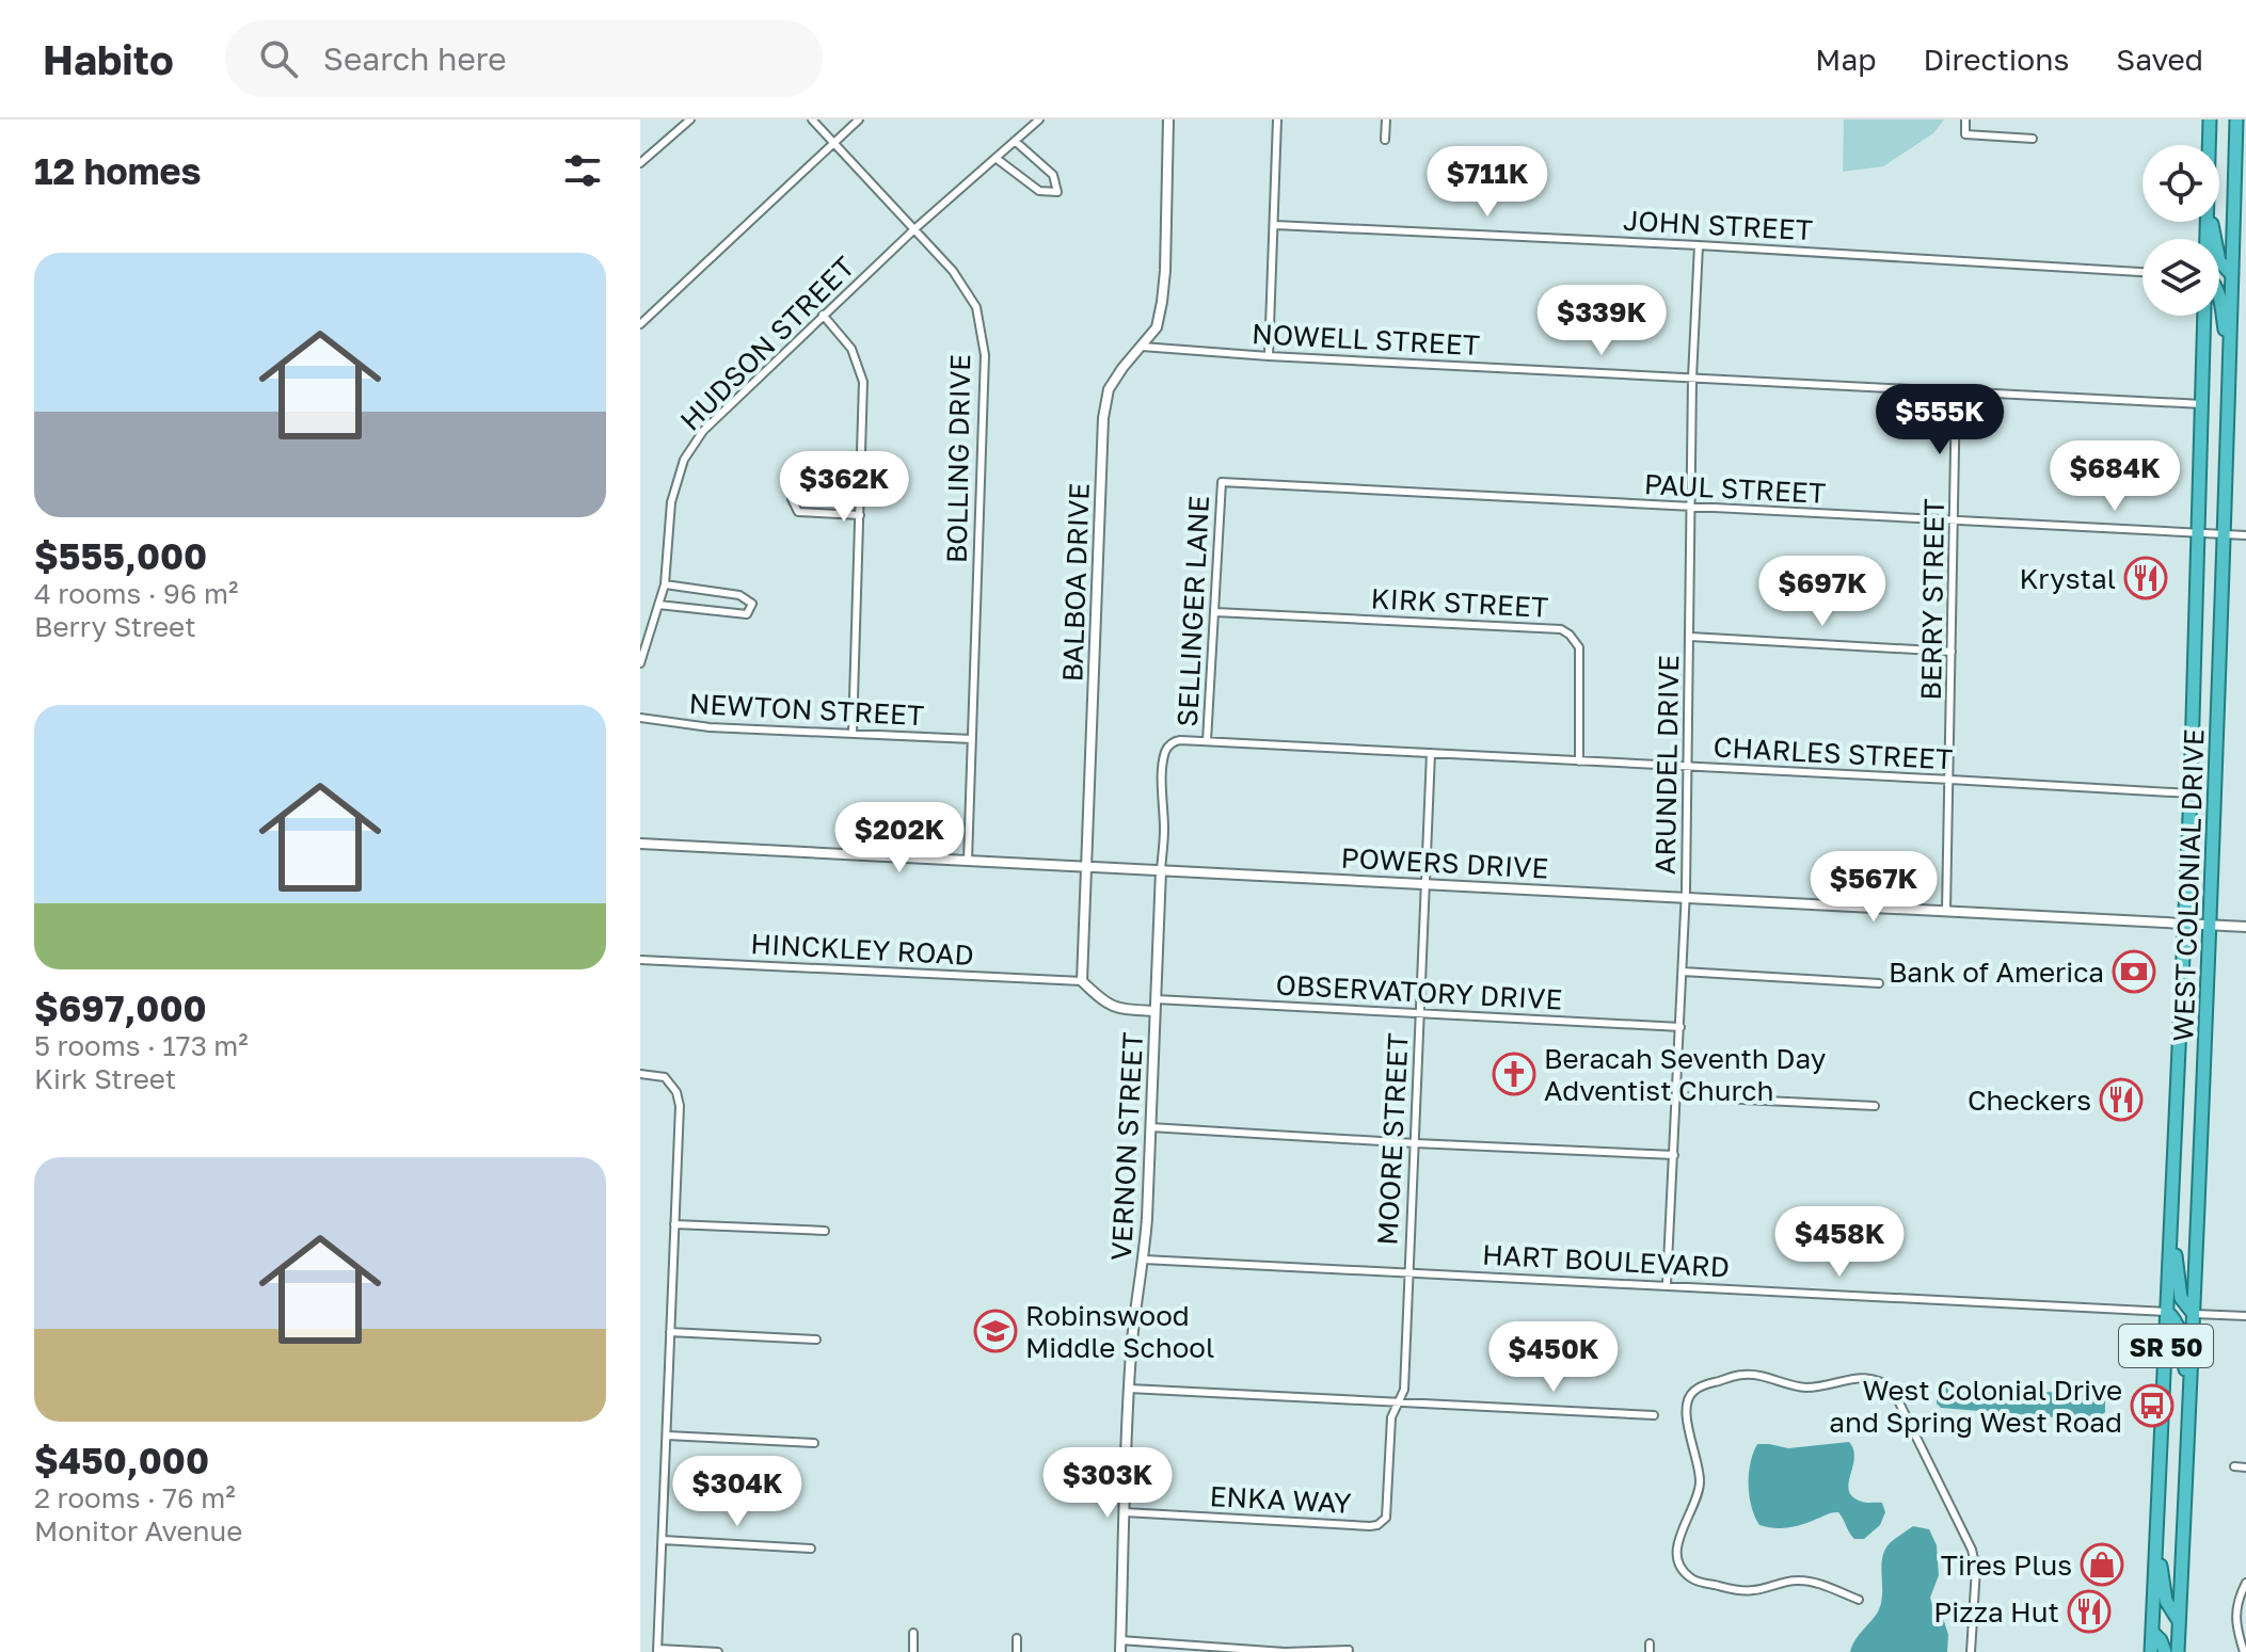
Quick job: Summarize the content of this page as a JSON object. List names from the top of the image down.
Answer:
{
  "streets": {
    "highway": ["WEST COLONIAL DRIVE", "SR 50"],
    "street": [
      "JOHN STREET",
      "NOWELL STREET",
      "HUDSON STREET",
      "BOLLING DRIVE",
      "PAUL STREET",
      "BALBOA DRIVE",
      "BERRY STREET",
      "KIRK STREET",
      "SELLINGER LANE",
      "NEWTON STREET",
      "CHARLES STREET",
      "ARUNDEL DRIVE",
      "POWERS DRIVE",
      "HINCKLEY ROAD",
      "OBSERVATORY DRIVE",
      "MOORE STREET",
      "VERNON STREET",
      "HART BOULEVARD",
      "ENKA WAY"
    ]
  },
  "crossings": [
    ["JOHN STREET", "ARUNDEL DRIVE"],
    ["NOWELL STREET", "BALBOA DRIVE"],
    ["NOWELL STREET", "BERRY STREET"],
    ["NOWELL STREET", "ARUNDEL DRIVE"],
    ["NOWELL STREET", "WEST COLONIAL DRIVE"],
    ["HUDSON STREET", "BOLLING DRIVE"],
    ["BOLLING DRIVE", "NEWTON STREET"],
    ["BOLLING DRIVE", "POWERS DRIVE"],
    ["PAUL STREET", "BERRY STREET"],
    ["PAUL STREET", "SELLINGER LANE"],
    ["PAUL STREET", "ARUNDEL DRIVE"],
    ["PAUL STREET", "WEST COLONIAL DRIVE"],
    ["BALBOA DRIVE", "POWERS DRIVE"],
    ["BALBOA DRIVE", "HINCKLEY ROAD"],
    ["BERRY STREET", "CHARLES STREET"],
    ["BERRY STREET", "POWERS DRIVE"],
    ["KIRK STREET", "SELLINGER LANE"],
    ["KIRK STREET", "CHARLES STREET"],
    ["SELLINGER LANE", "CHARLES STREET"],
    ["CHARLES STREET", "ARUNDEL DRIVE"],
    ["CHARLES STREET", "WEST COLONIAL DRIVE"],
    ["CHARLES STREET", "MOORE STREET"],
    ["CHARLES STREET", "VERNON STREET"],
    ["ARUNDEL DRIVE", "POWERS DRIVE"],
    ["ARUNDEL DRIVE", "OBSERVATORY DRIVE"],
    ["ARUNDEL DRIVE", "HART BOULEVARD"],
    ["POWERS DRIVE", "WEST COLONIAL DRIVE"],
    ["POWERS DRIVE", "MOORE STREET"],
    ["POWERS DRIVE", "VERNON STREET"],
    ["WEST COLONIAL DRIVE", "HART BOULEVARD"],
    ["OBSERVATORY DRIVE", "MOORE STREET"],
    ["OBSERVATORY DRIVE", "VERNON STREET"],
    ["MOORE STREET", "HART BOULEVARD"],
    ["MOORE STREET", "ENKA WAY"],
    ["VERNON STREET", "HART BOULEVARD"],
    ["VERNON STREET", "ENKA WAY"]
  ],
  "places": {
    "restaurant": ["Krystal", "Checkers", "Pizza Hut"],
    "bank": ["Bank of America"],
    "church": ["Beracah Seventh Day Adventist Church"],
    "school or university": ["Robinswood Middle School"],
    "bus stop": ["West Colonial Drive and Spring West Road"],
    "shop": ["Tires Plus"]
  },
  "page": {
    "header": "Habito",
    "search": "Search here",
    "nav": ["Map", "Directions", "Saved"],
    "heading": "12 homes",
    "price": [
      "$711K",
      "$339K",
      "$555K",
      "$684K",
      "$362K",
      "$697K",
      "$202K",
      "$567K",
      "$458K",
      "$450K",
      "$303K",
      "$304K"
    ],
    "list": [
      {
        "name": "$555,000",
        "note": "4 rooms · 96 m² · Berry Street"
      },
      {
        "name": "$697,000",
        "note": "5 rooms · 173 m² · Kirk Street"
      },
      {
        "name": "$450,000",
        "note": "2 rooms · 76 m² · Monitor Avenue"
      }
    ]
  }
}
